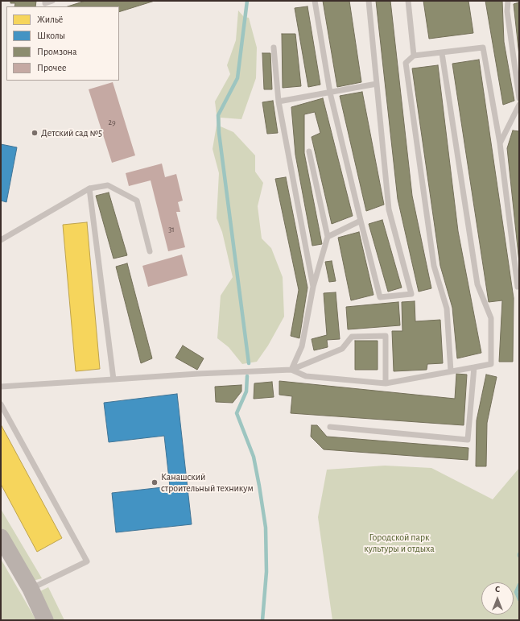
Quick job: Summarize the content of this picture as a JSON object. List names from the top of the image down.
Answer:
{
  "parks": ["Городской парк культуры и отдыха"],
  "places": ["Детский сад №5", "Канашский строительный техникум"],
  "house_numbers": ["29", "31"],
  "legend": [
    "Жильё",
    "Школы",
    "Промзона",
    "Прочее"
  ],
  "north": "top"
}
